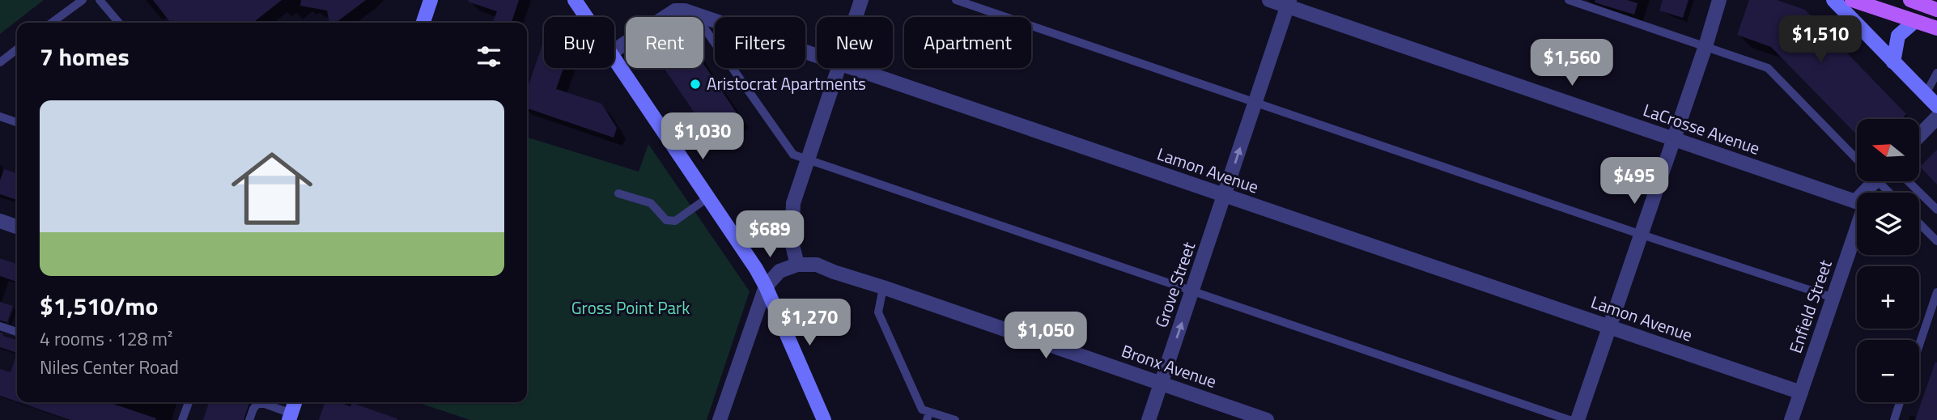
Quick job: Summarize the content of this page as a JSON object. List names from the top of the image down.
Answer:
{
  "streets": {
    "street": [
      "LaCrosse Avenue",
      "Lamon Avenue",
      "Grove Street",
      "Enfield Street",
      "Bronx Avenue"
    ]
  },
  "crossings": [
    ["LaCrosse Avenue", "Grove Street"],
    ["Lamon Avenue", "Grove Street"],
    ["Lamon Avenue", "Enfield Street"],
    ["Grove Street", "Bronx Avenue"]
  ],
  "one_way": ["Grove Street"],
  "parks": ["Gross Point Park"],
  "places": ["Aristocrat Apartments"],
  "north": "left",
  "page": {
    "price": [
      "$1,510",
      "$1,560",
      "$1,030",
      "$495",
      "$689",
      "$1,270",
      "$1,050"
    ],
    "chip": [
      "Buy",
      "Rent",
      "Filters",
      "New",
      "Apartment"
    ],
    "heading": "7 homes",
    "list": [
      {
        "name": "$1,510/mo",
        "note": "4 rooms · 128 m² · Niles Center Road"
      }
    ],
    "map_buttons": ["+", "−"]
  }
}
